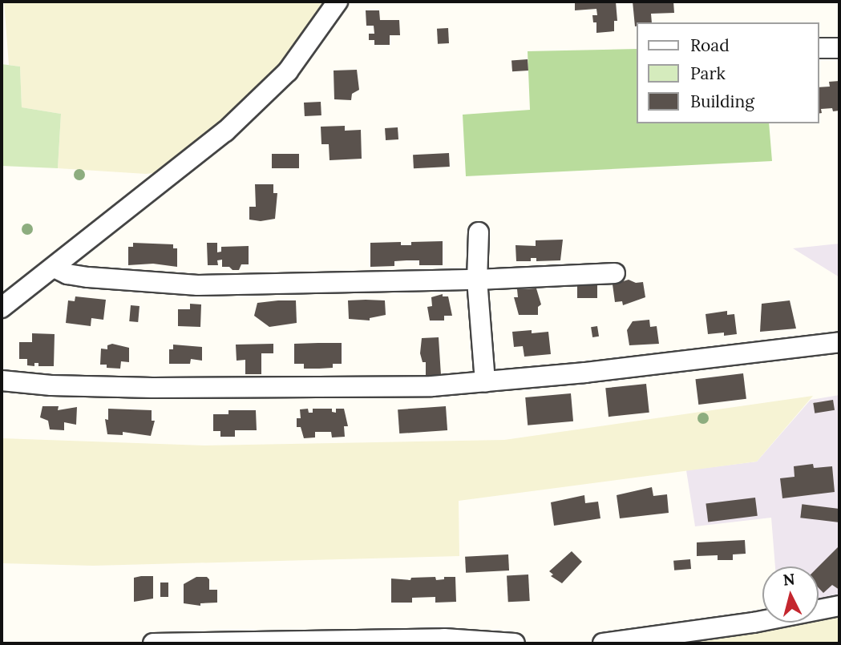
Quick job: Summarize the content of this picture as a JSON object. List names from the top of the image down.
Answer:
{
  "legend": ["Road", "Park", "Building"],
  "north": "top"
}
